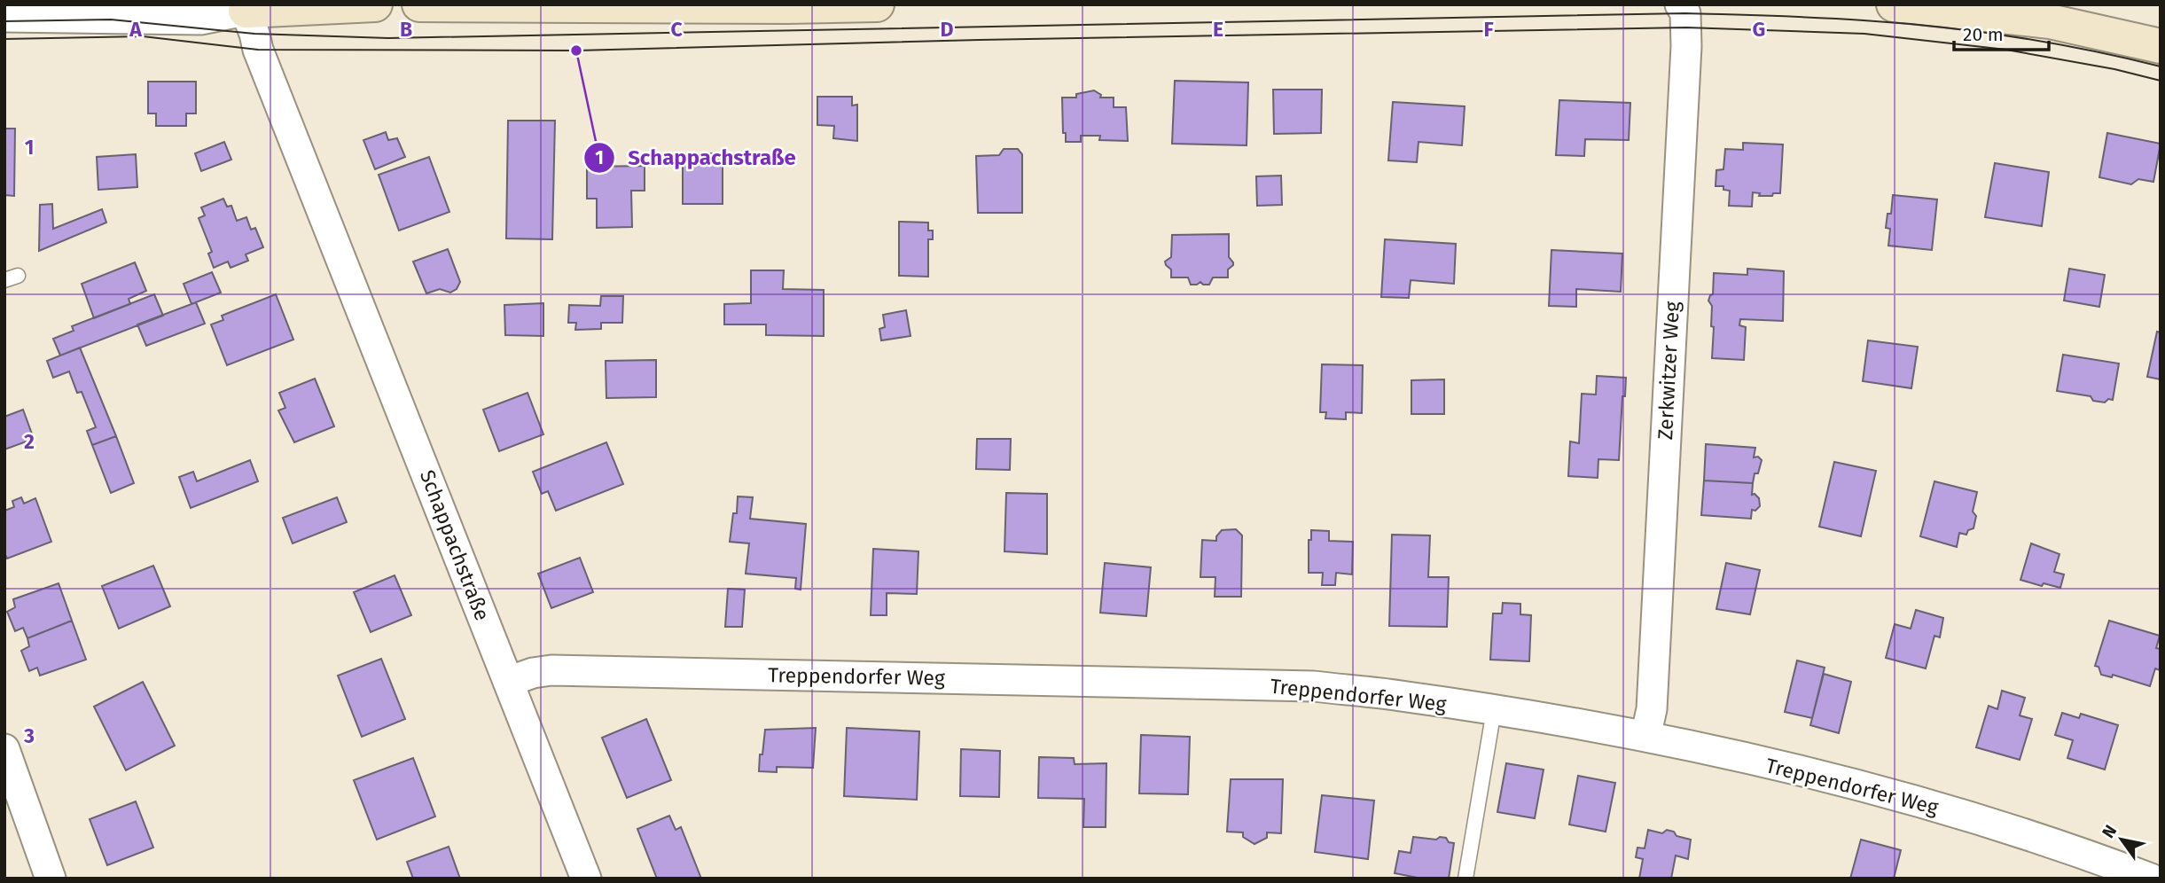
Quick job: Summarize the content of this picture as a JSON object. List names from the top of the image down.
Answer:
{
  "streets": {
    "street": ["Zerkwitzer Weg", "Schappachstraße", "Treppendorfer Weg"]
  },
  "crossings": [
    ["Zerkwitzer Weg", "Treppendorfer Weg"],
    ["Schappachstraße", "Treppendorfer Weg"]
  ],
  "places": ["Schappachstraße"],
  "scale_bar": "20 m",
  "north": "top left",
  "grid": {
    "columns": [
      "A",
      "B",
      "C",
      "D",
      "E",
      "F",
      "G"
    ],
    "rows": ["1", "2", "3"]
  }
}
